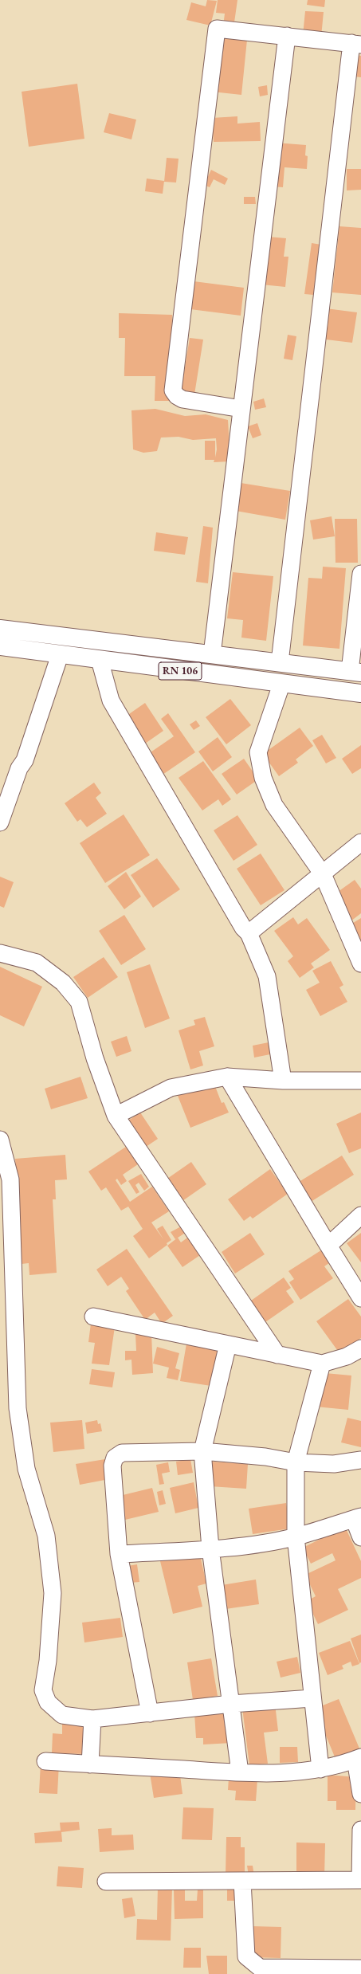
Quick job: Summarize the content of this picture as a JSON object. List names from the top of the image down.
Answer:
{
  "streets": {
    "main road": ["RN 106"]
  }
}
